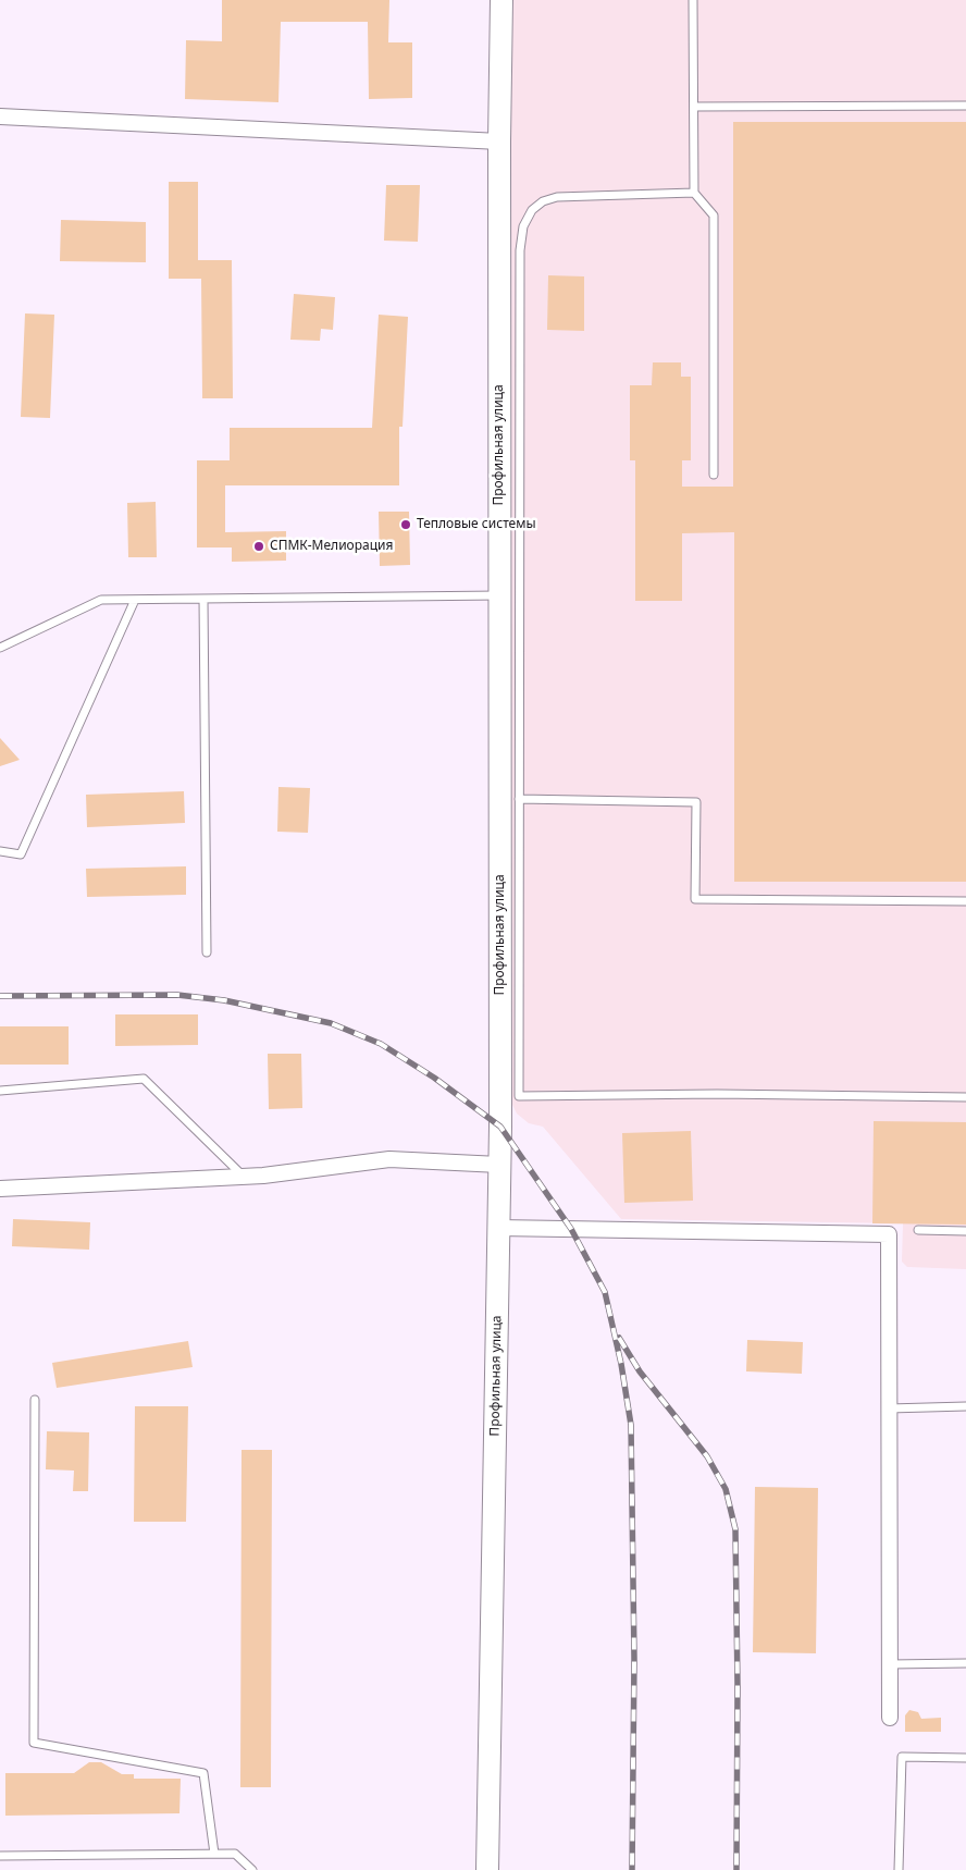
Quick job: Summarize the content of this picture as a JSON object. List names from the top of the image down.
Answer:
{
  "streets": {
    "street": ["Профильная улица"]
  },
  "places": ["Тепловые системы", "СПМК-Мелиорация"]
}
